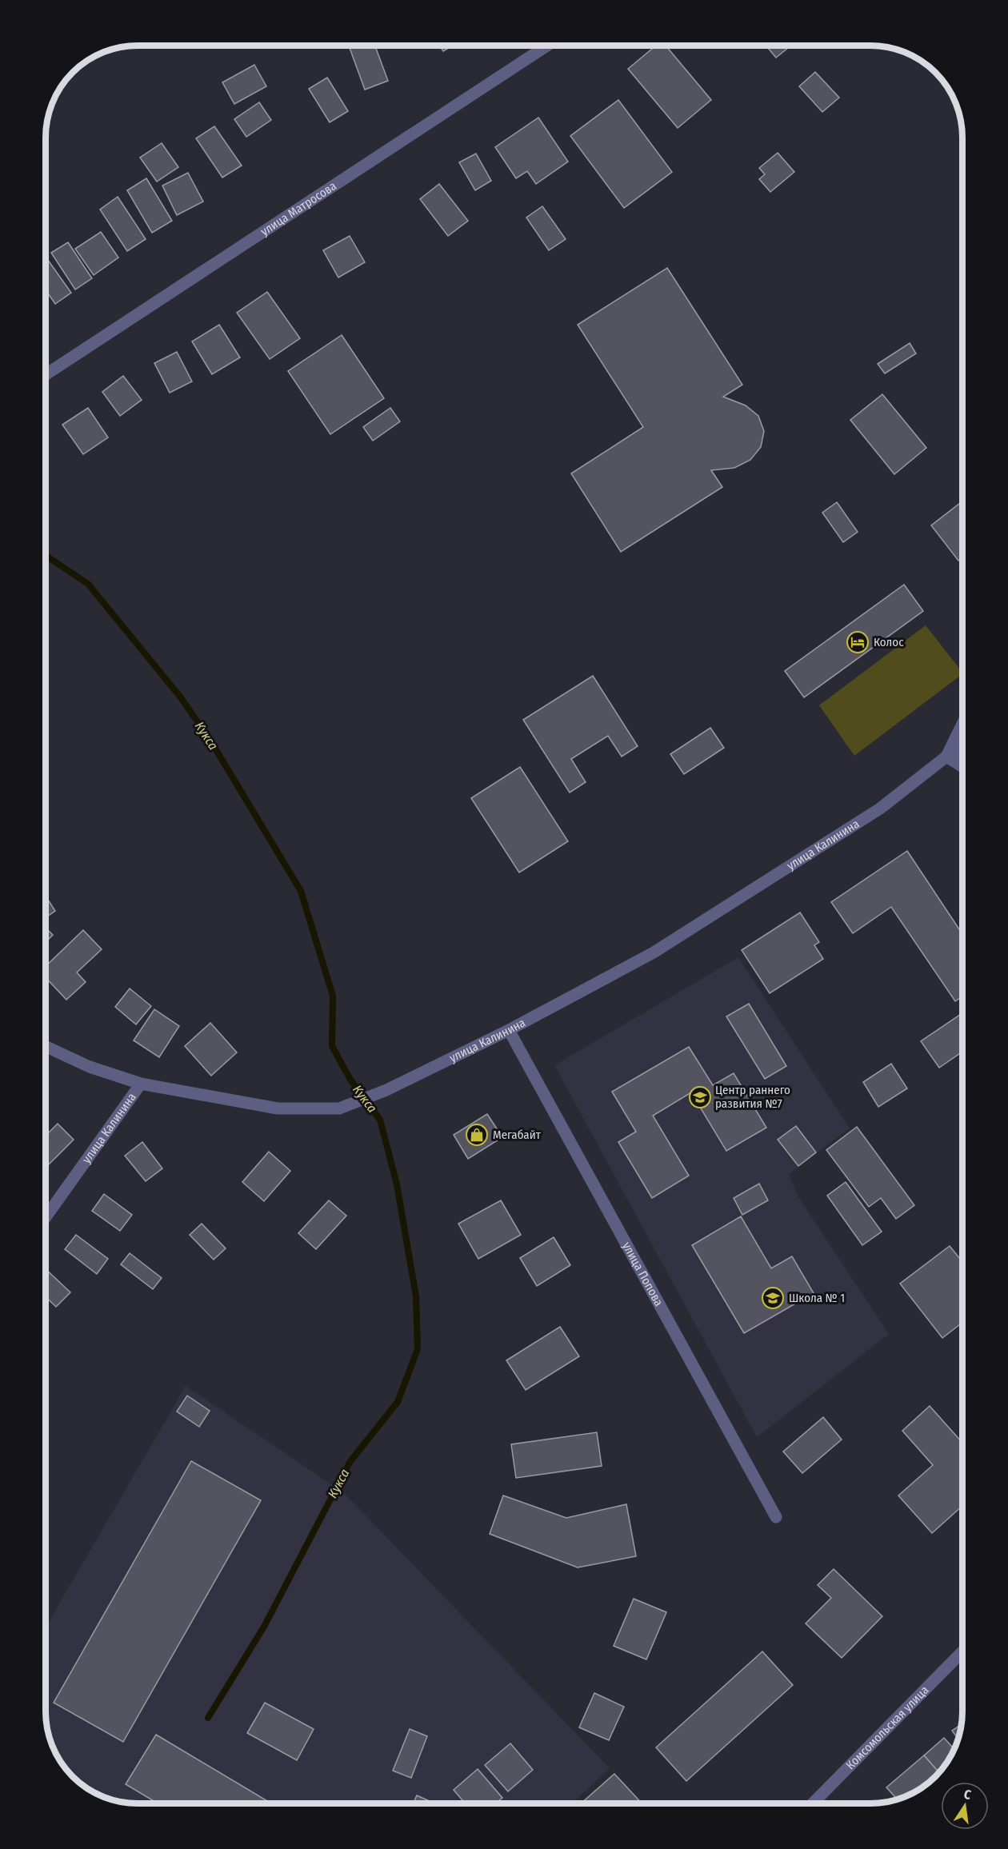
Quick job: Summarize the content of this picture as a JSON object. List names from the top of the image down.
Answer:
{
  "streets": {
    "street": [
      "улица Матросова",
      "улица Калинина",
      "улица Попова",
      "Комсомольская улица"
    ]
  },
  "crossings": [
    ["улица Калинина", "улица Попова"]
  ],
  "water": ["Кукса"],
  "places": {
    "hotel": ["Колос"],
    "school or university": ["Центр раннего развития №7", "Школа № 1"],
    "shop": ["Мегабайт"]
  },
  "north": "top"
}
